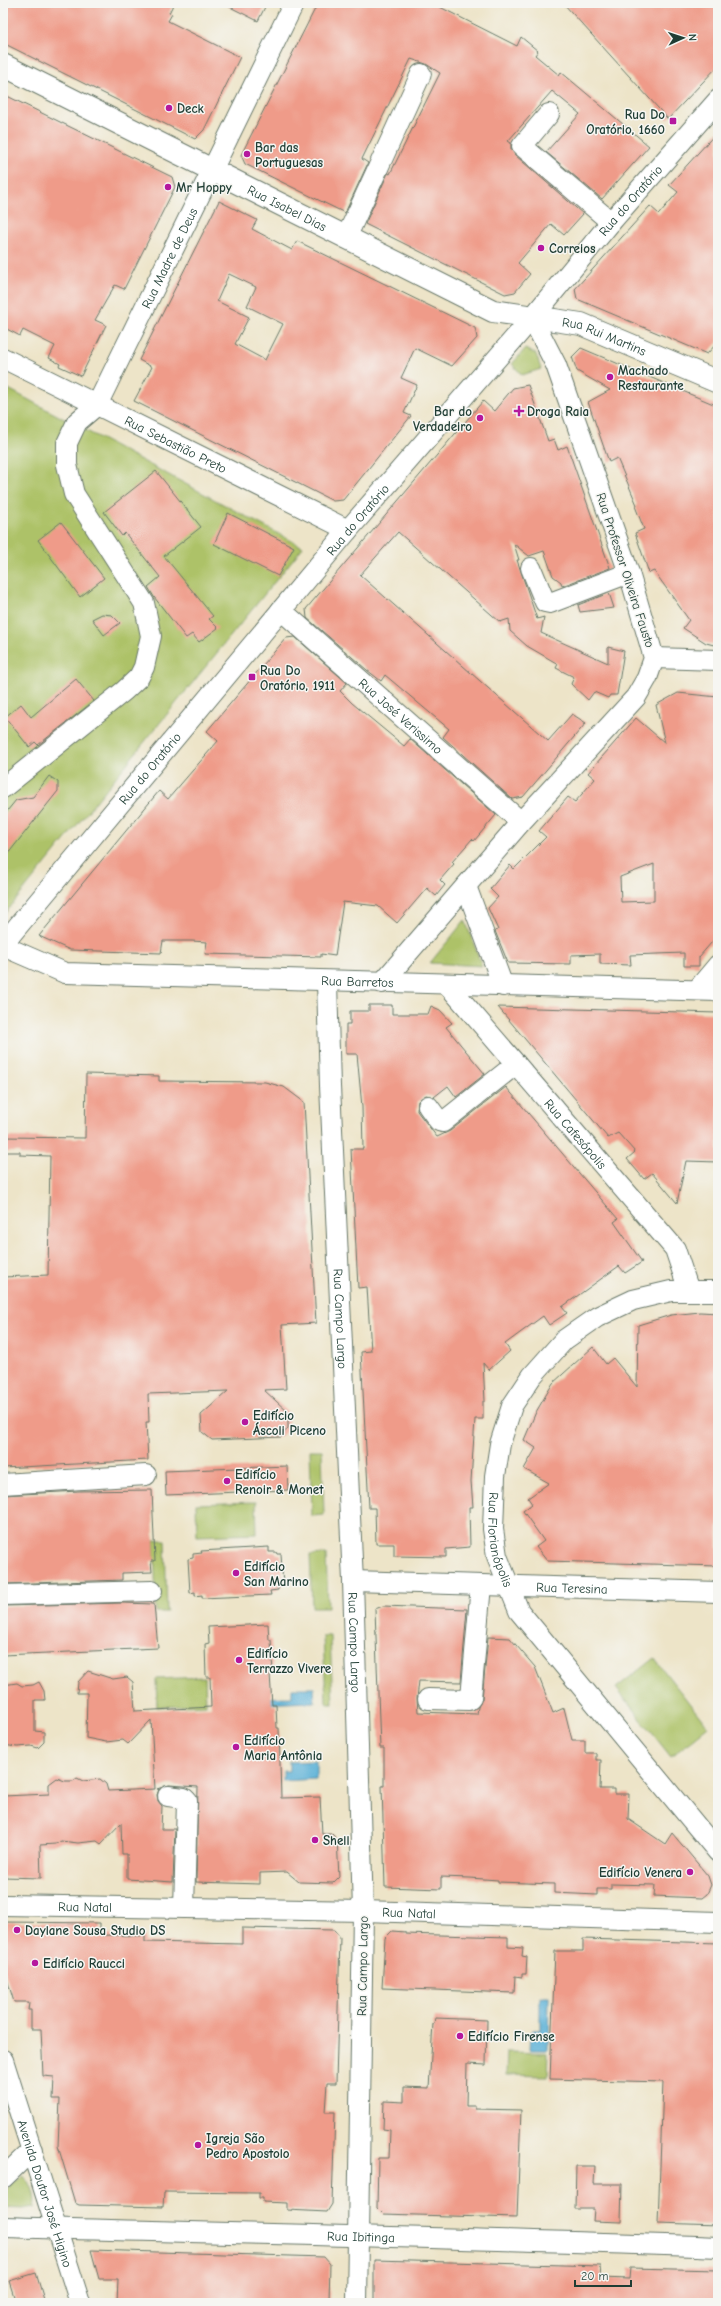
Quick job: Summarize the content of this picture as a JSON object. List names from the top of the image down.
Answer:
{
  "streets": {
    "main road": ["Rua Isabel Dias", "Rua Rui Martins"],
    "street": [
      "Rua do Oratório",
      "Rua Madre de Deus",
      "Rua Sebastião Preto",
      "Rua Professor Oliveira Fausto",
      "Rua José Verissimo",
      "Rua Barretos",
      "Rua Cafesópolis",
      "Rua Campo Largo",
      "Rua Florianópolis",
      "Rua Teresina",
      "Rua Natal",
      "Avenida Doutor José Higino",
      "Rua Ibitinga"
    ]
  },
  "crossings": [
    ["Rua do Oratório", "Rua Isabel Dias"],
    ["Rua do Oratório", "Rua Rui Martins"],
    ["Rua do Oratório", "Rua Sebastião Preto"],
    ["Rua do Oratório", "Rua Professor Oliveira Fausto"],
    ["Rua do Oratório", "Rua José Verissimo"],
    ["Rua do Oratório", "Rua Barretos"],
    ["Rua Isabel Dias", "Rua Madre de Deus"],
    ["Rua Isabel Dias", "Rua Rui Martins"],
    ["Rua Isabel Dias", "Rua Professor Oliveira Fausto"],
    ["Rua Madre de Deus", "Rua Sebastião Preto"],
    ["Rua Rui Martins", "Rua Professor Oliveira Fausto"],
    ["Rua Professor Oliveira Fausto", "Rua José Verissimo"],
    ["Rua Professor Oliveira Fausto", "Rua Barretos"],
    ["Rua Barretos", "Rua Cafesópolis"],
    ["Rua Barretos", "Rua Campo Largo"],
    ["Rua Cafesópolis", "Rua Florianópolis"],
    ["Rua Campo Largo", "Rua Teresina"],
    ["Rua Campo Largo", "Rua Natal"],
    ["Rua Campo Largo", "Rua Ibitinga"],
    ["Rua Florianópolis", "Rua Teresina"],
    ["Avenida Doutor José Higino", "Rua Ibitinga"]
  ],
  "places": {
    "other": [
      "Deck",
      "Bar das Portuguesas",
      "Mr Hoppy",
      "Correios",
      "Machado Restaurante",
      "Bar do Verdadeiro",
      "Edifício Áscoli Piceno",
      "Edifício Renoir & Monet",
      "Edifício San Marino",
      "Edifício Terrazzo Vivere",
      "Edifício Maria Antônia",
      "Shell",
      "Edifício Venera",
      "Daylane Sousa Studio DS",
      "Edifício Raucci",
      "Edifício Firense",
      "Igreja São Pedro Apostolo"
    ],
    "transit": ["Rua Do Oratório, 1660", "Rua Do Oratório, 1911"],
    "health": ["Droga Raia"]
  },
  "scale_bar": "20 m",
  "north": "right"
}
